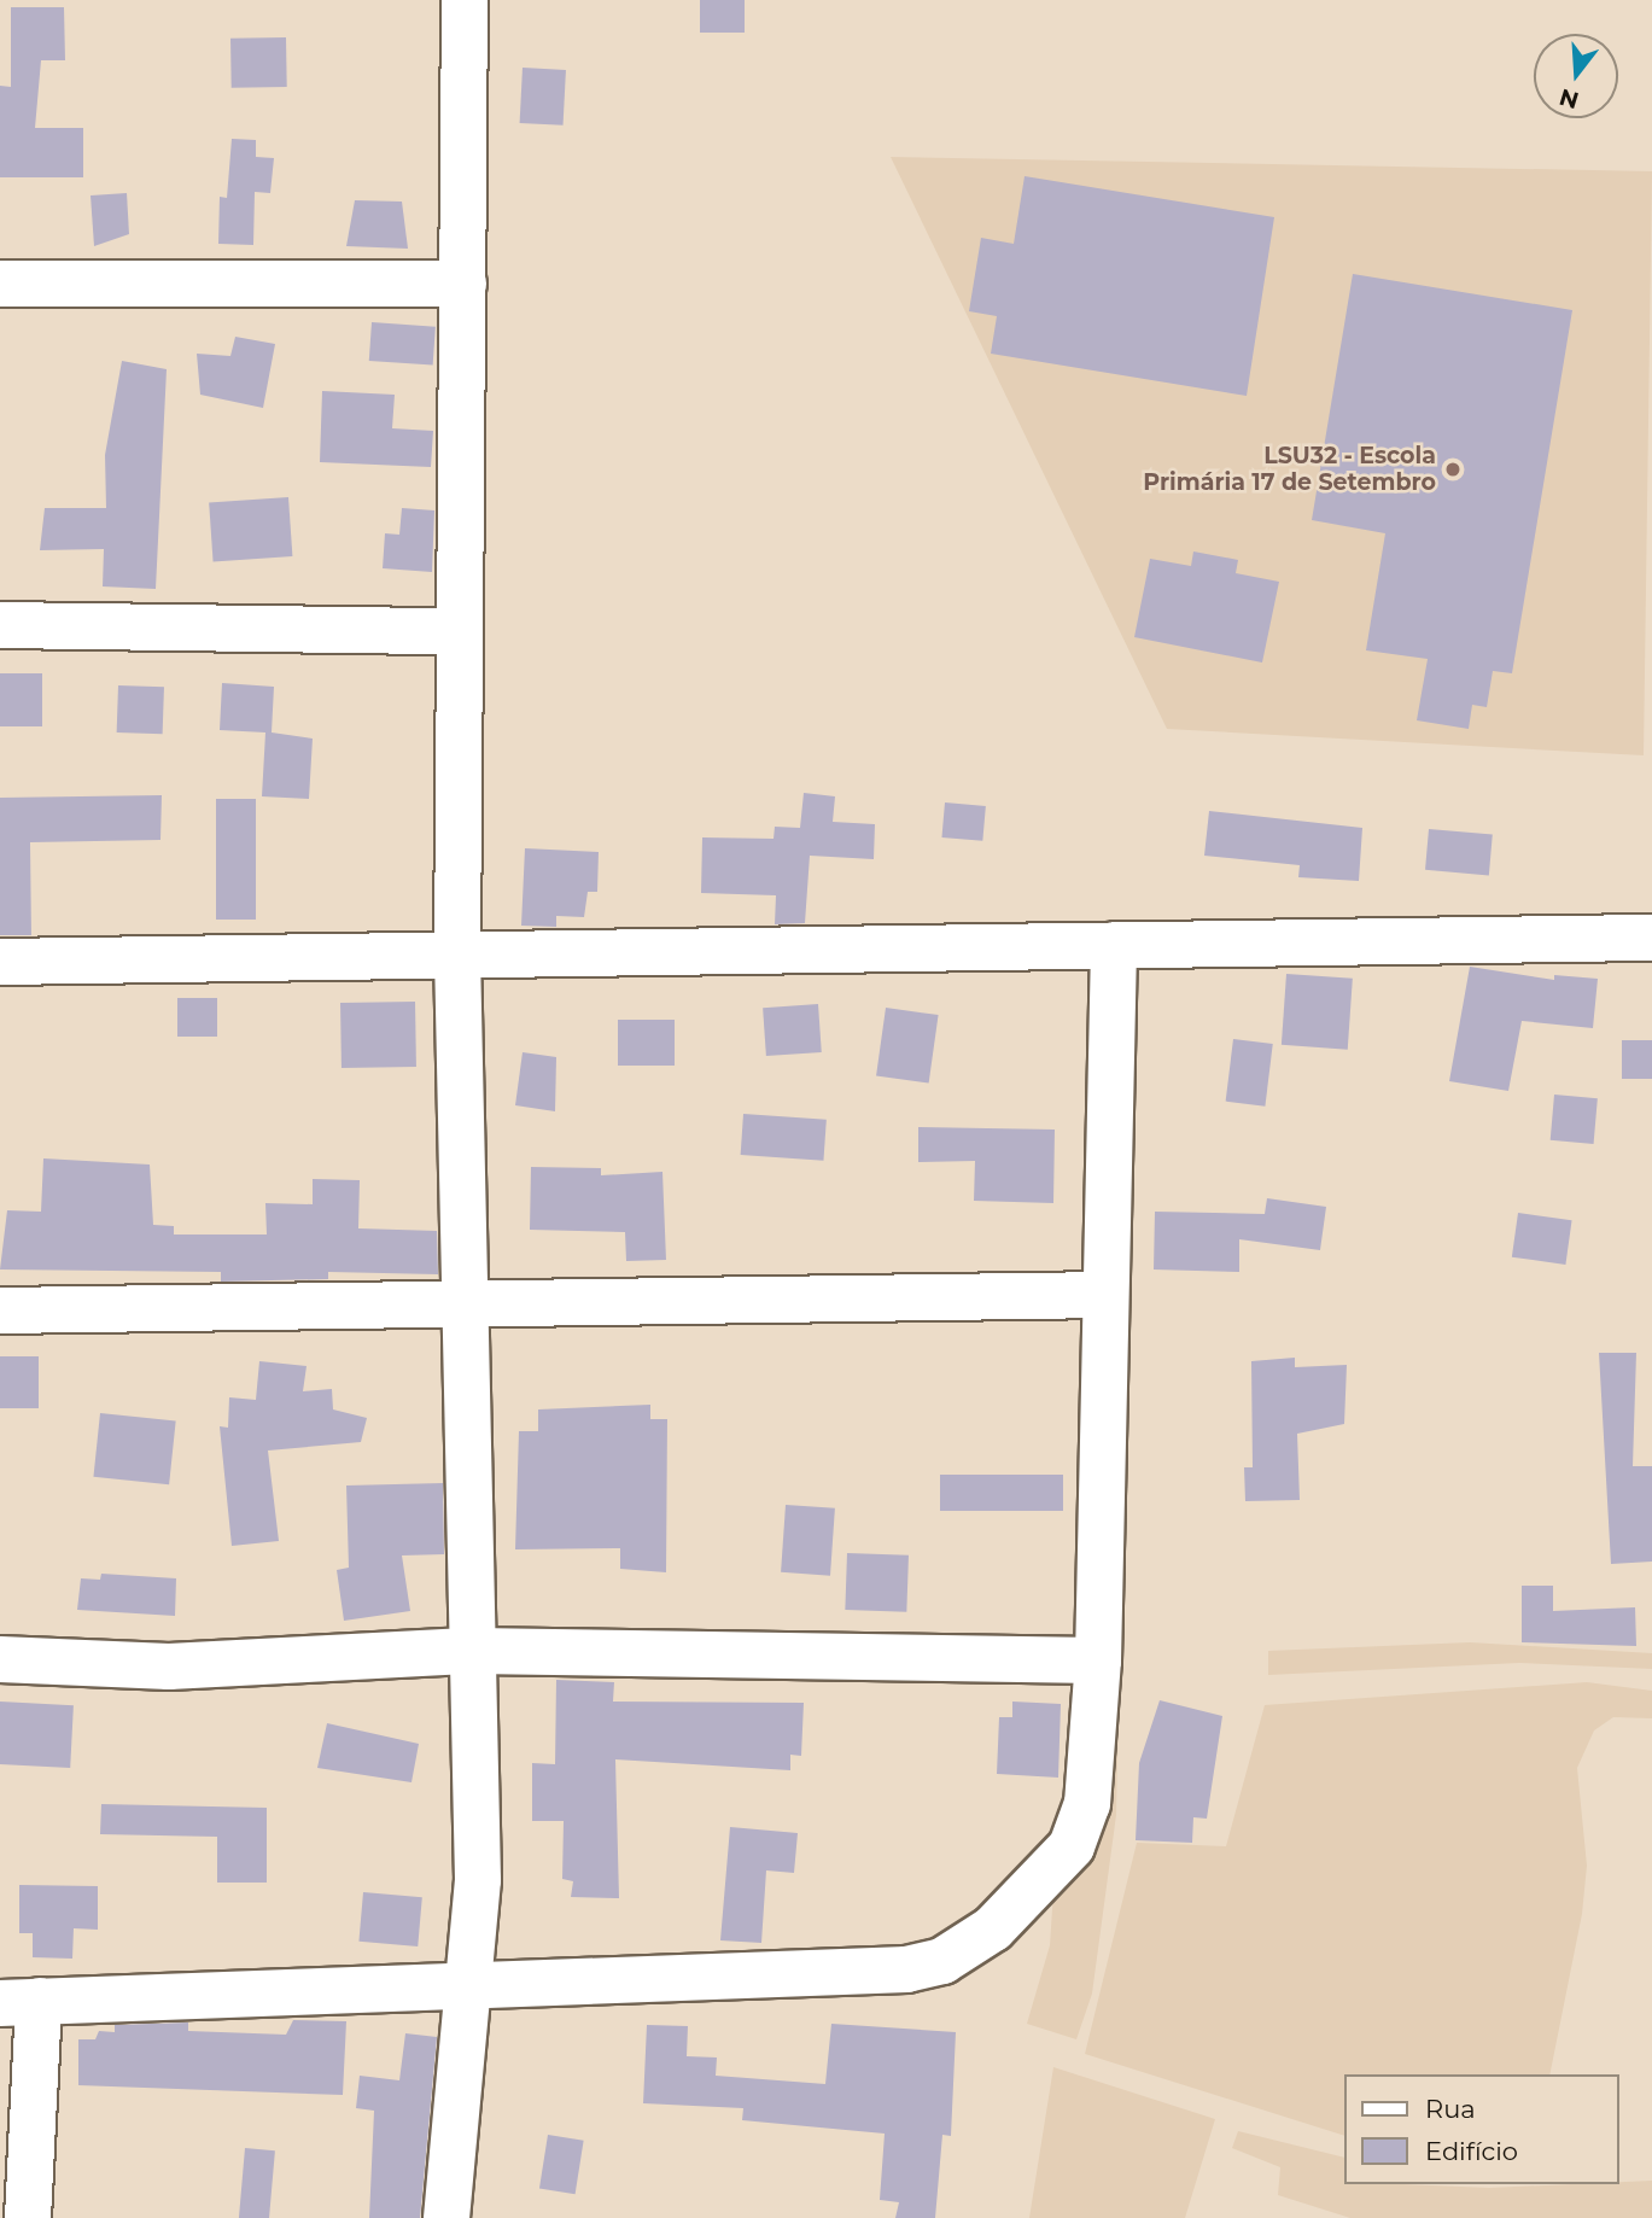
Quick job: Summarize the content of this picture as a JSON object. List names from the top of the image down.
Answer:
{
  "places": ["LSU32 - Escola Primária 17 de Setembro"],
  "legend": ["Rua", "Edifício"],
  "north": "bottom"
}
